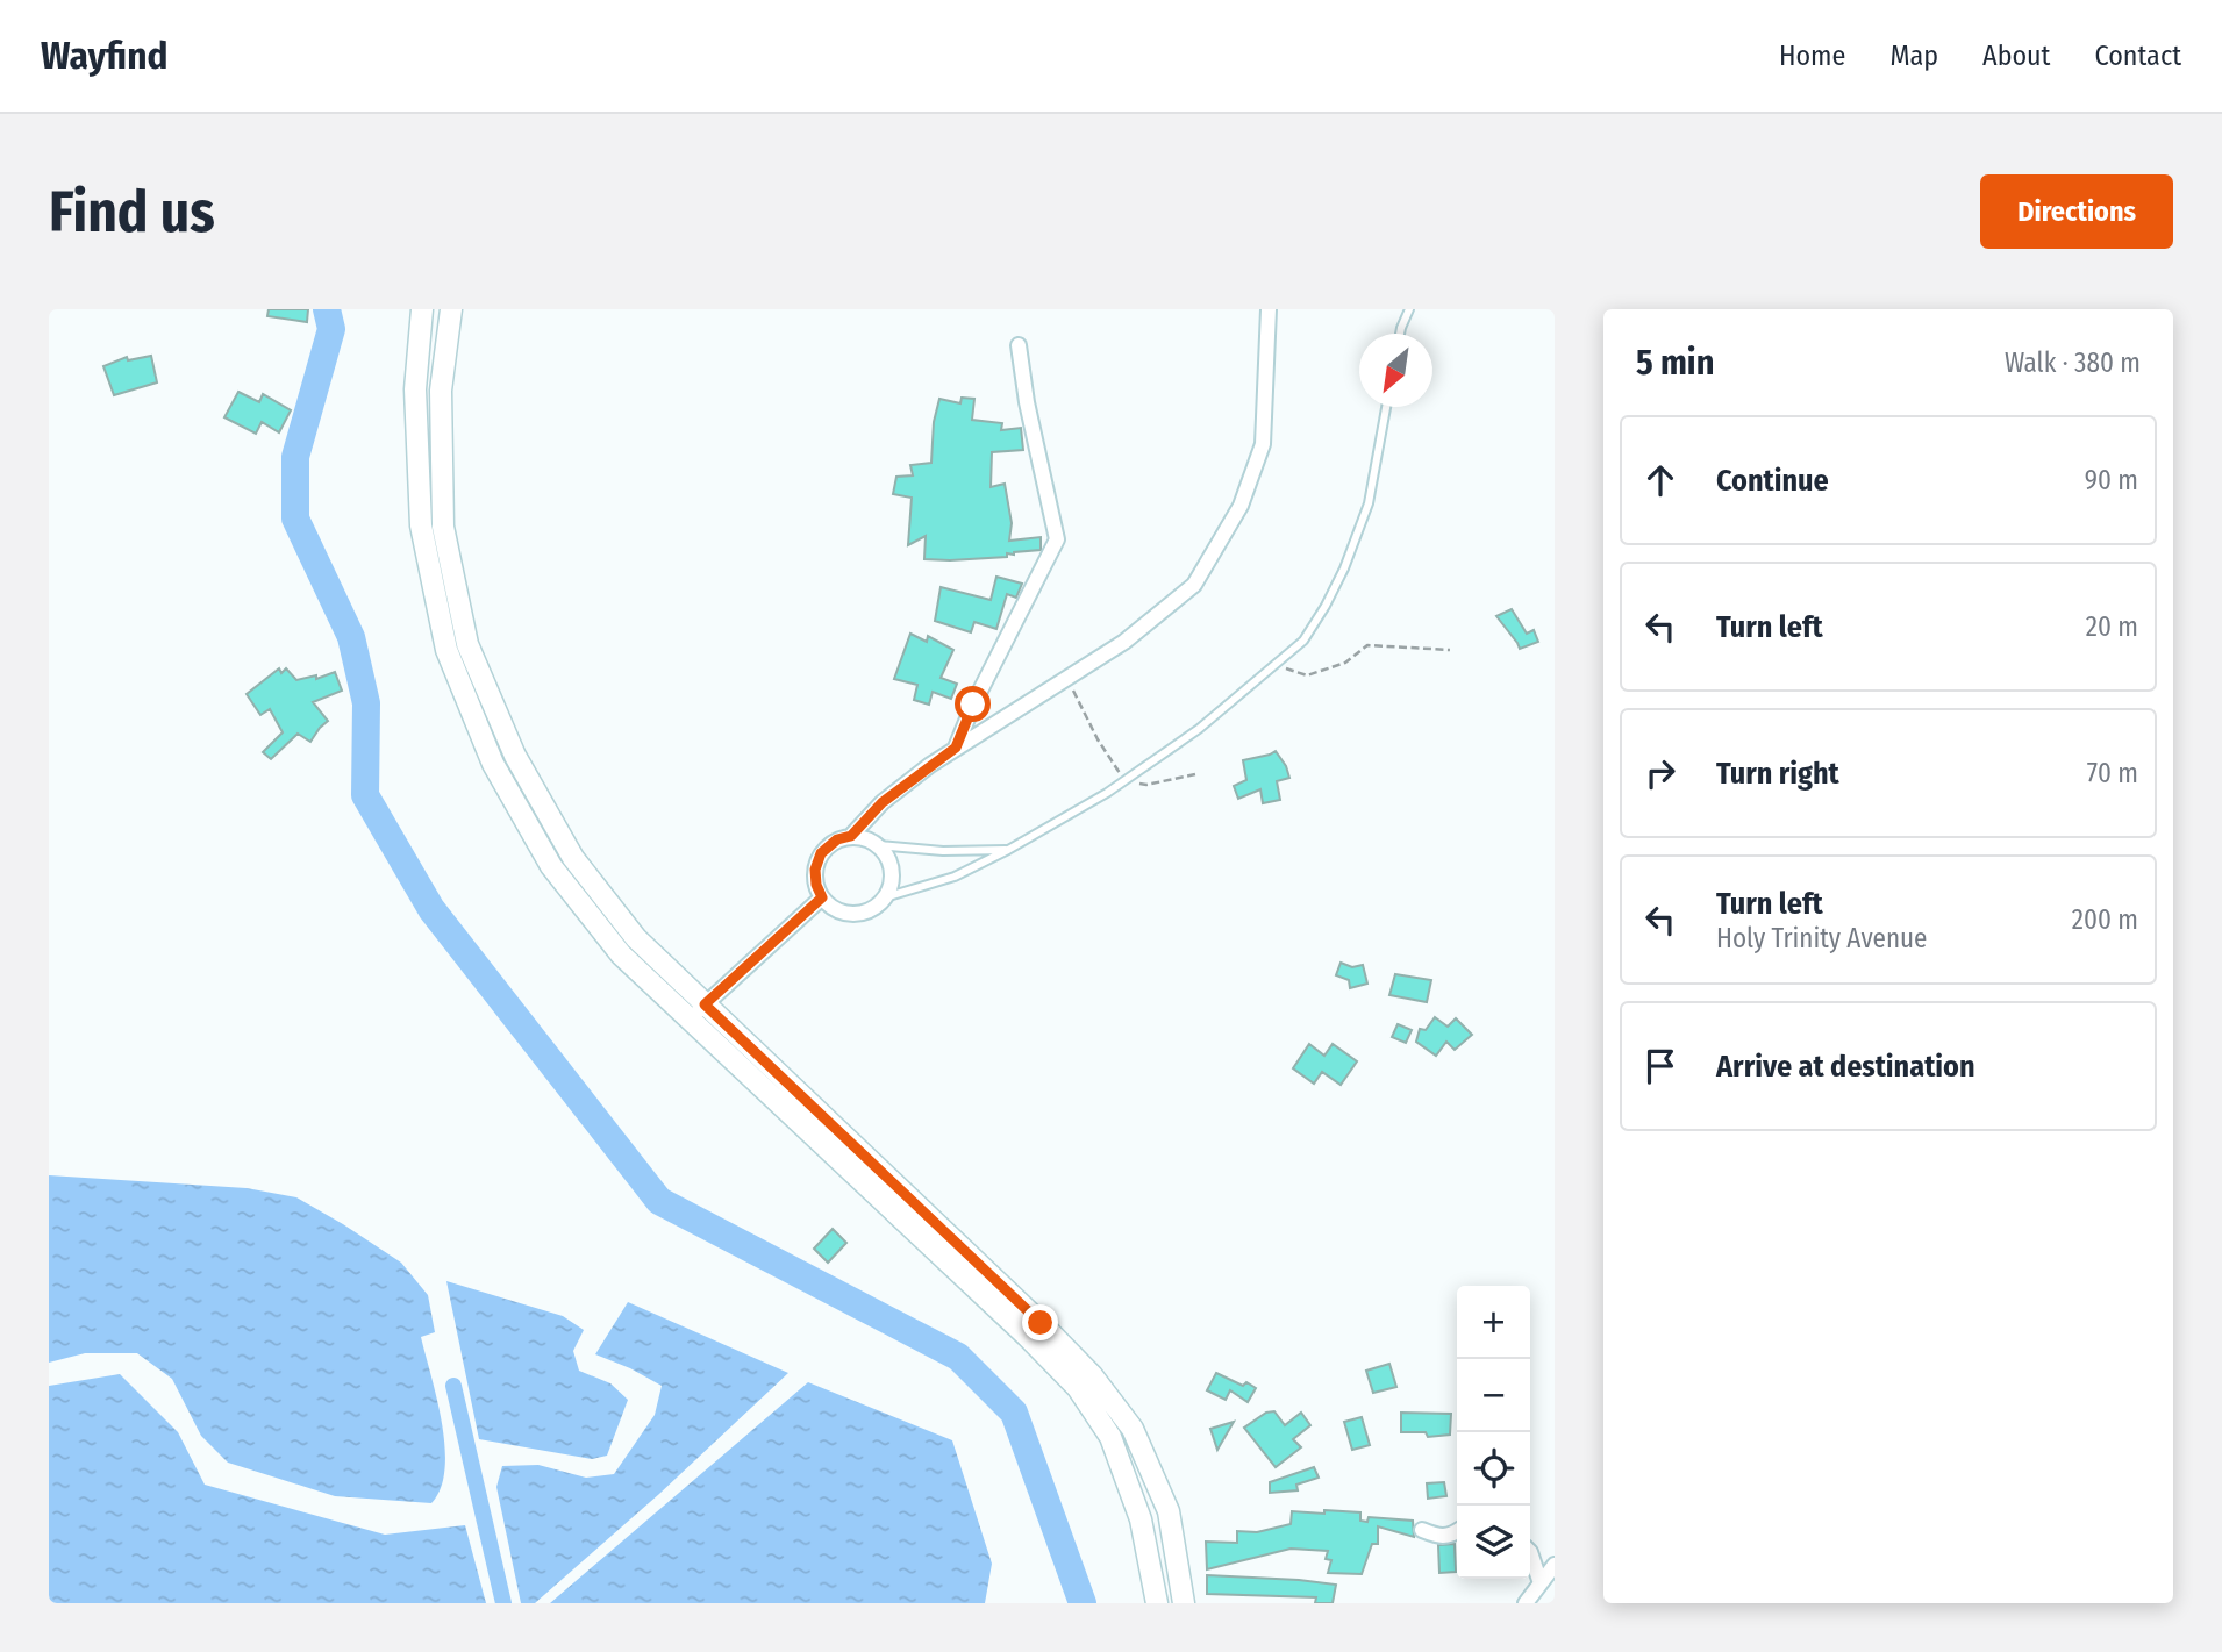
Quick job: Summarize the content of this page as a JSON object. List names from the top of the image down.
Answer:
{
  "north": "bottom left",
  "page": {
    "header": "Wayfind",
    "nav": [
      "Home",
      "Map",
      "About",
      "Contact"
    ],
    "buttons": "Directions",
    "title": "Find us",
    "heading": ["5 min", "Walk · 380 m"],
    "list": [
      ["Continue", "90 m"],
      ["Turn left", "20 m"],
      ["Turn right", "70 m"],
      ["Turn left", "Holy Trinity Avenue", "200 m"],
      "Arrive at destination"
    ],
    "map_buttons": ["+", "−"]
  }
}
